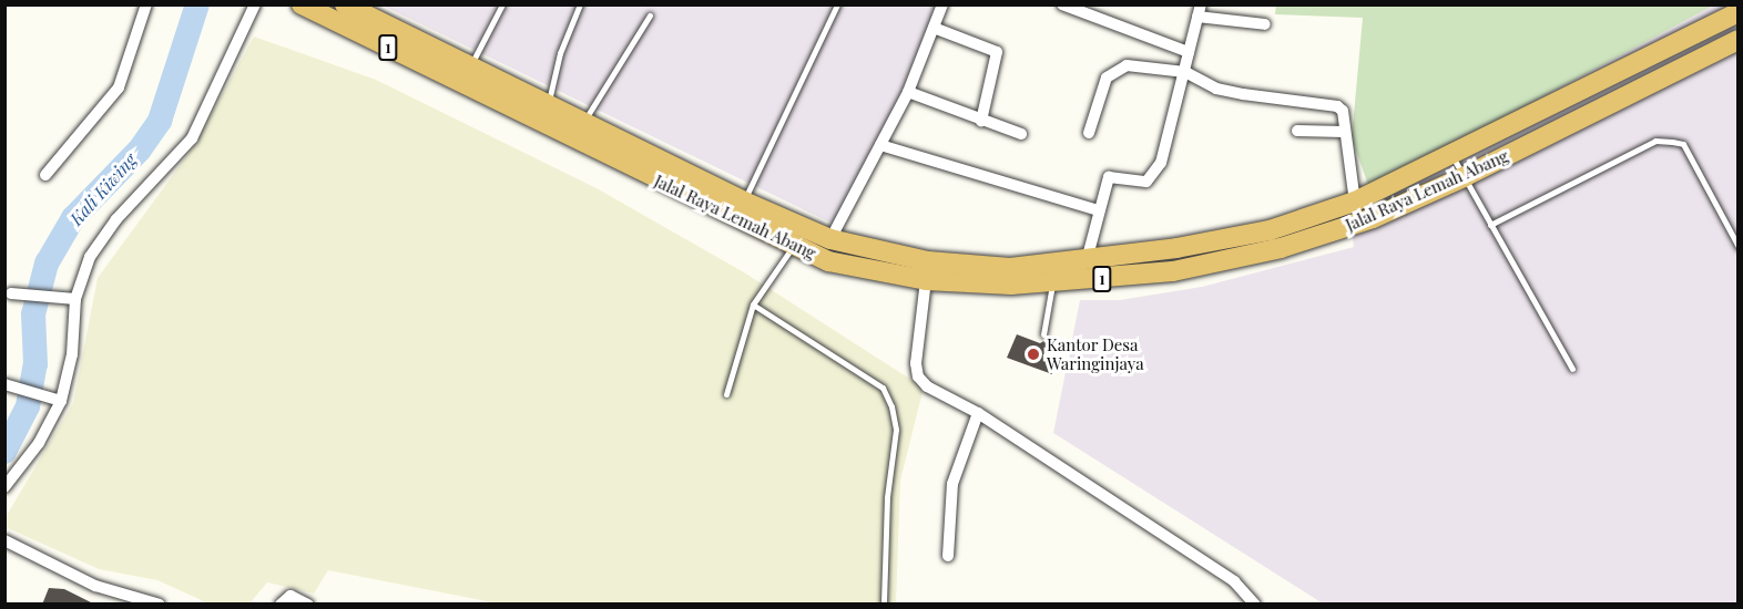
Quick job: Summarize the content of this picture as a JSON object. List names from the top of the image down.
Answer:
{
  "streets": {
    "highway": ["1", "Jalal Raya Lemah Abang"]
  },
  "crossings": [
    ["1", "Jalal Raya Lemah Abang"]
  ],
  "water": ["Kali Kiwing"],
  "places": ["Kantor Desa Waringinjaya"]
}
